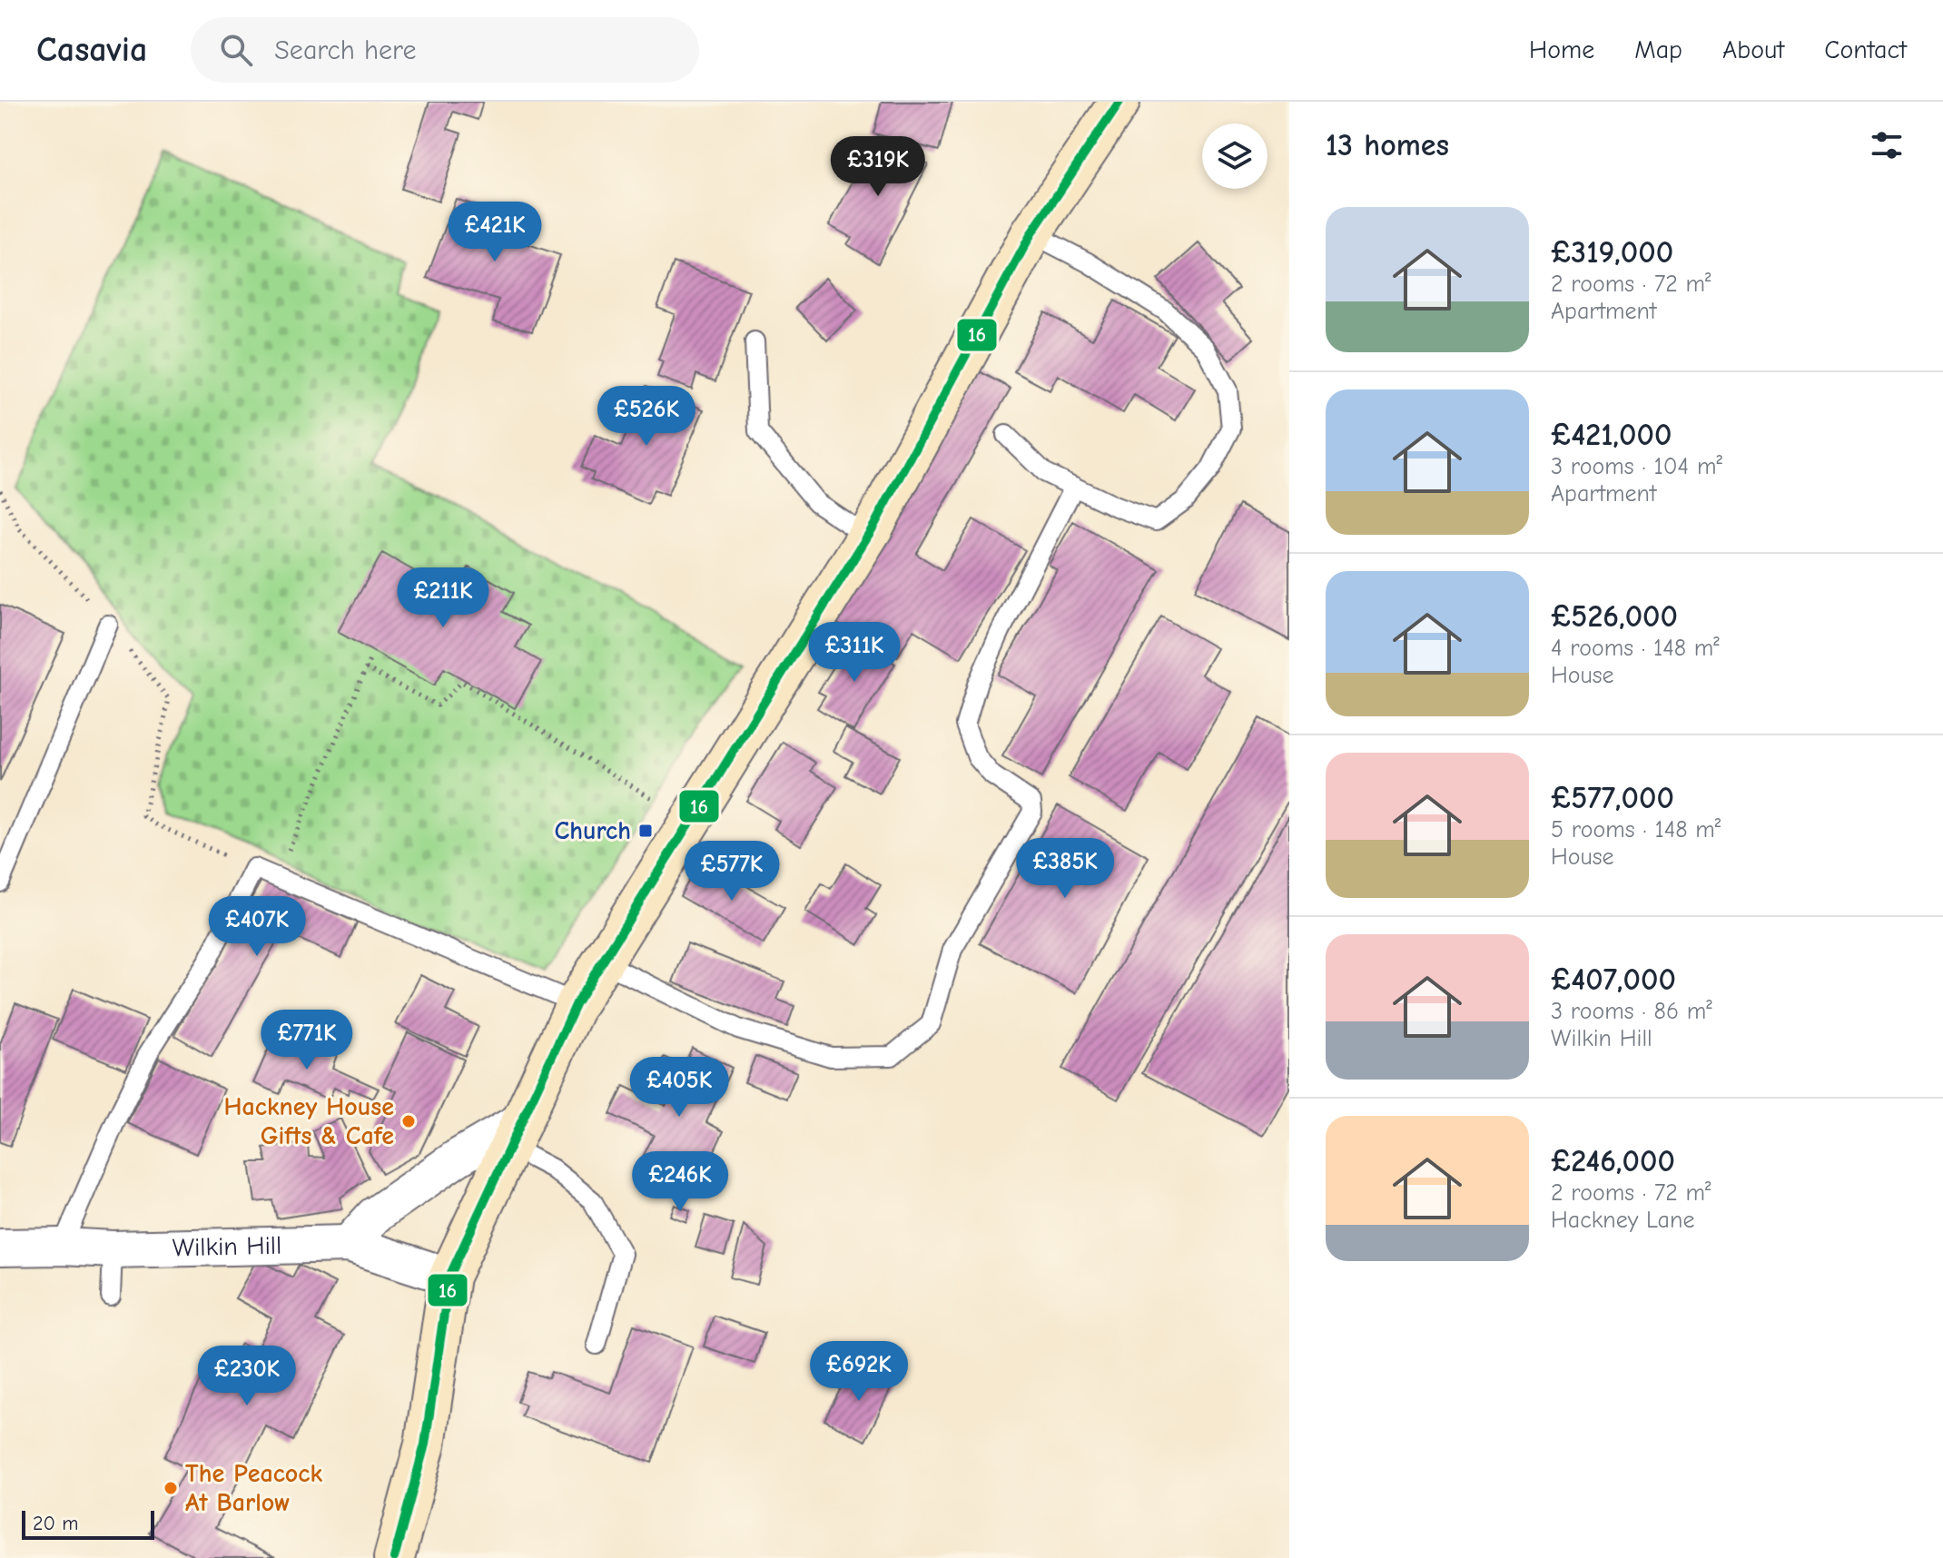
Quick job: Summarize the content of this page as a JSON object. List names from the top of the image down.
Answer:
{
  "streets": {
    "street": ["Wilkin Hill"]
  },
  "places": {
    "transit": ["Church"],
    "other": ["Hackney House Gifts & Cafe", "The Peacock At Barlow"]
  },
  "lines": ["transit line 16"],
  "scale_bar": "20 m",
  "page": {
    "header": "Casavia",
    "search": "Search here",
    "nav": [
      "Home",
      "Map",
      "About",
      "Contact"
    ],
    "heading": "13 homes",
    "price": [
      "£319K",
      "£421K",
      "£526K",
      "£211K",
      "£311K",
      "£385K",
      "£577K",
      "£407K",
      "£771K",
      "£405K",
      "£246K",
      "£692K",
      "£230K"
    ],
    "list": [
      {
        "name": "£319,000",
        "note": "2 rooms · 72 m² · Apartment"
      },
      {
        "name": "£421,000",
        "note": "3 rooms · 104 m² · Apartment"
      },
      {
        "name": "£526,000",
        "note": "4 rooms · 148 m² · House"
      },
      {
        "name": "£577,000",
        "note": "5 rooms · 148 m² · House"
      },
      {
        "name": "£407,000",
        "note": "3 rooms · 86 m² · Wilkin Hill"
      },
      {
        "name": "£246,000",
        "note": "2 rooms · 72 m² · Hackney Lane"
      }
    ],
    "scale": "20 m"
  }
}
